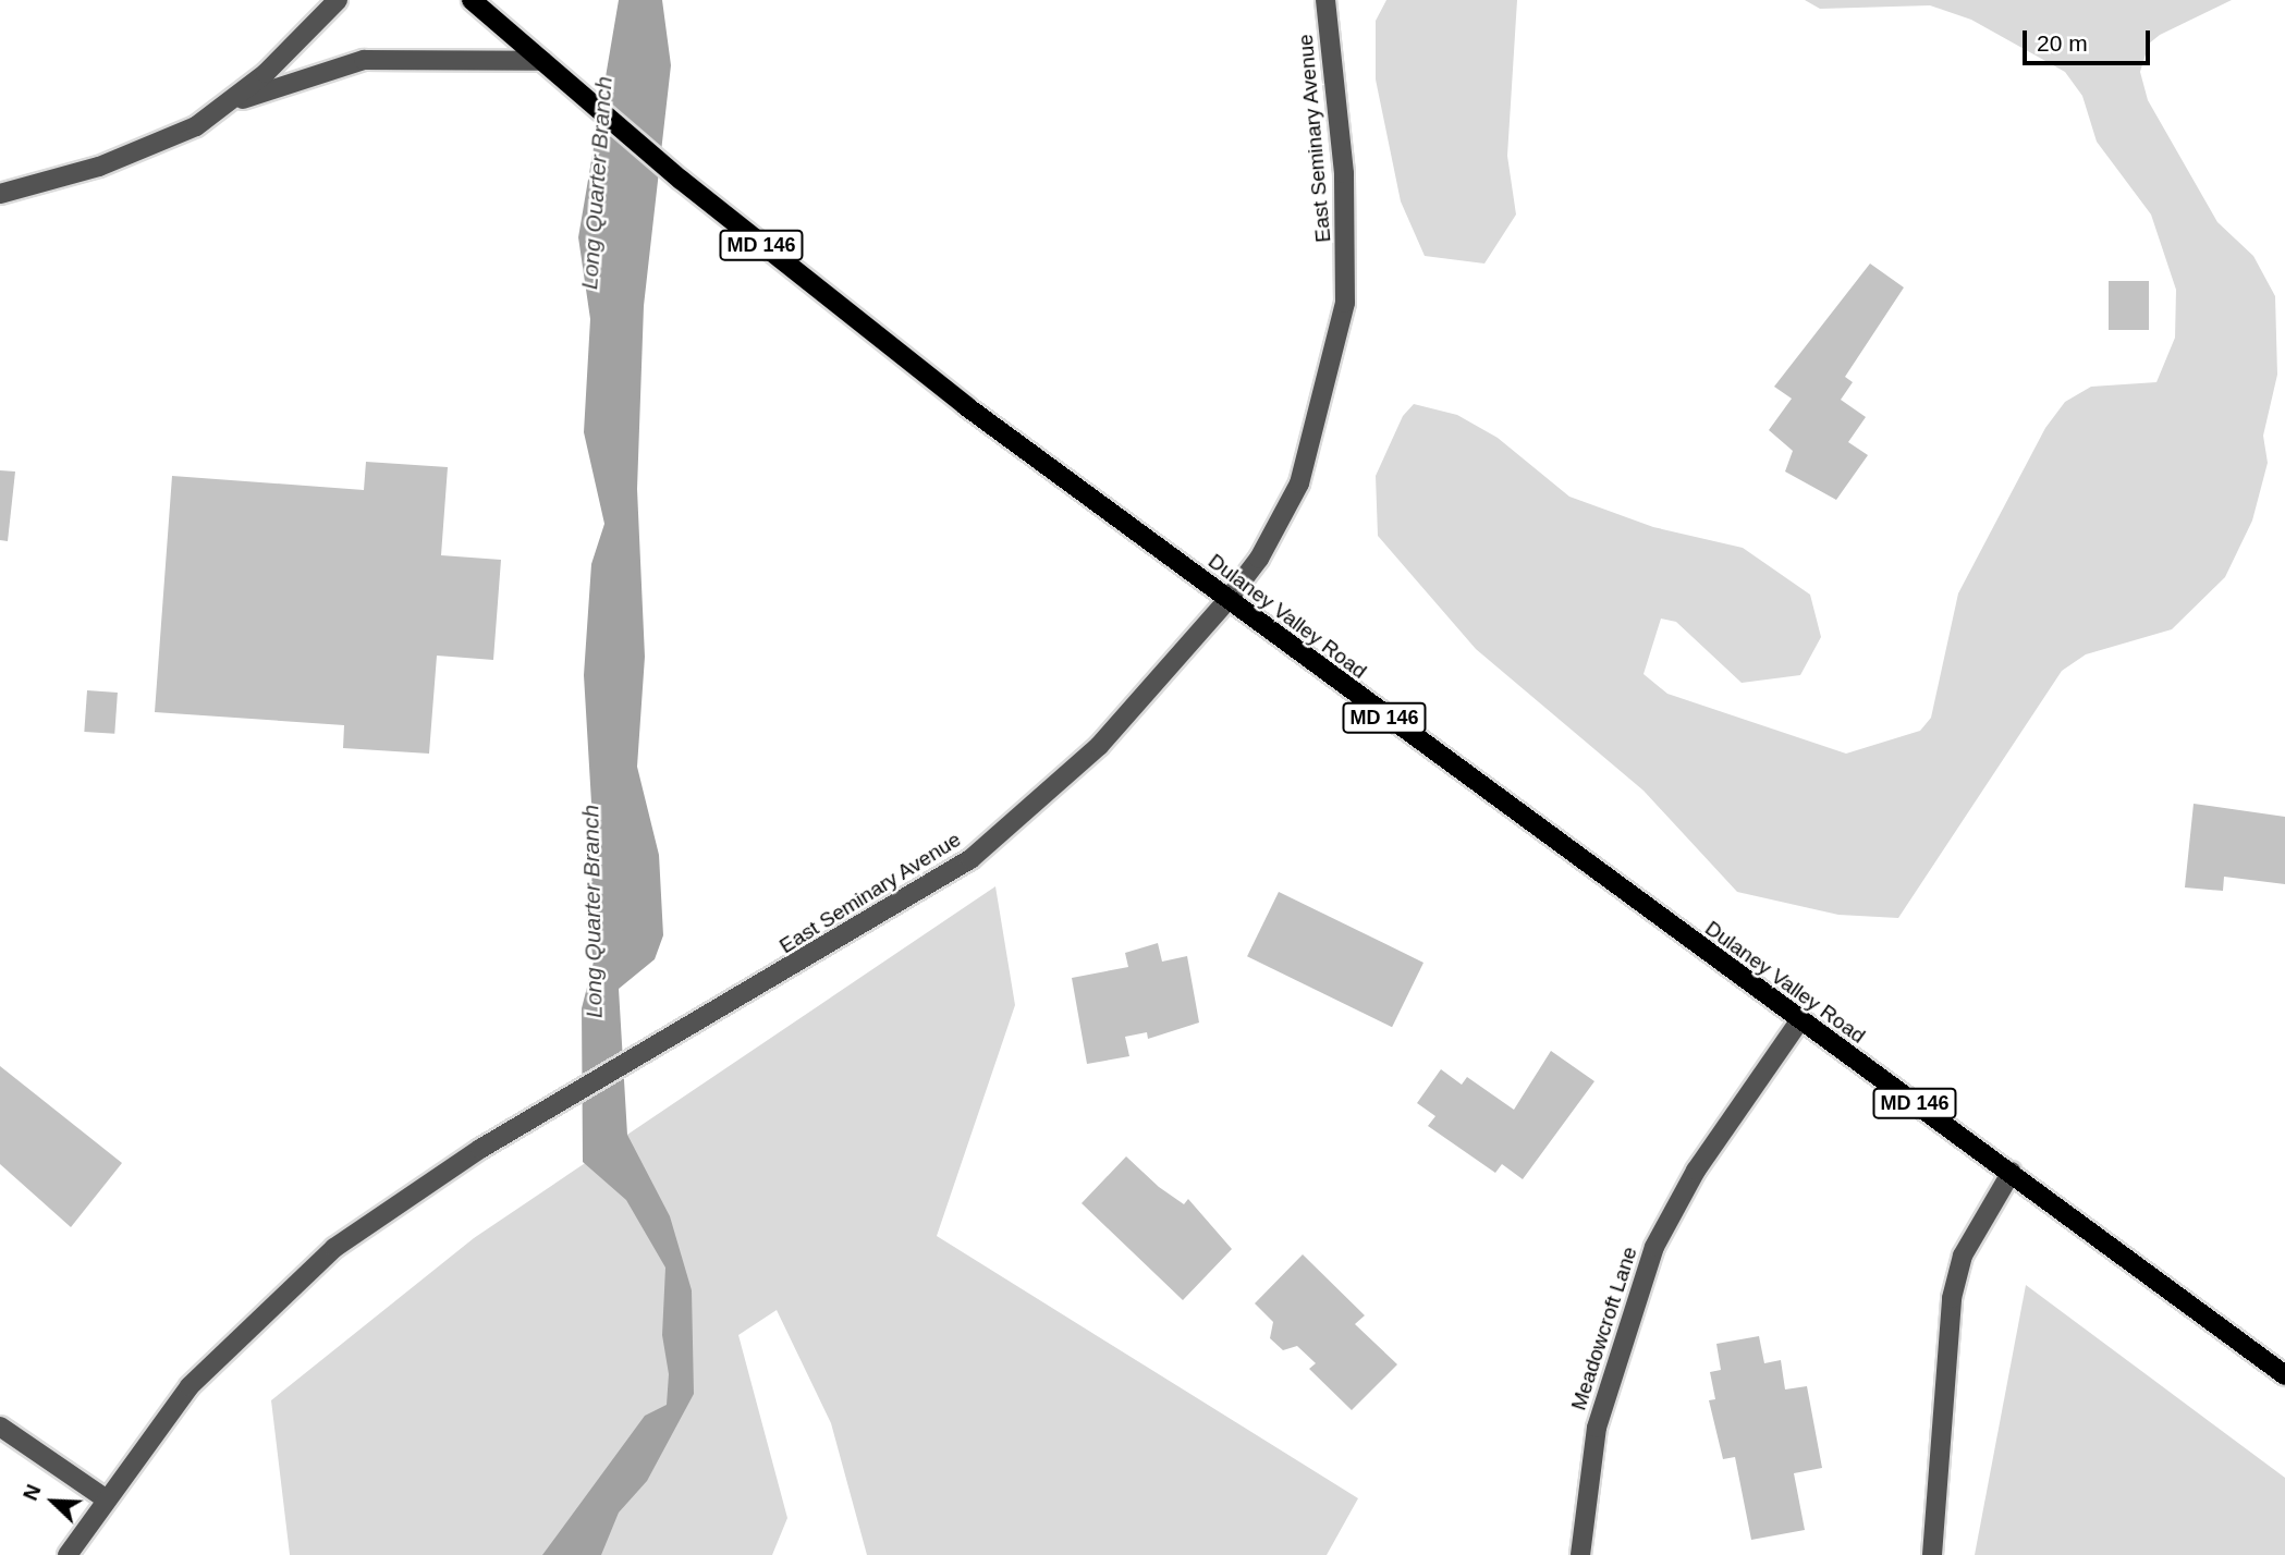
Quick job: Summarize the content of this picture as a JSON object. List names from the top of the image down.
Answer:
{
  "streets": {
    "main road": ["MD 146", "Dulaney Valley Road"],
    "street": ["East Seminary Avenue", "Meadowcroft Lane"]
  },
  "crossings": [
    ["East Seminary Avenue", "Dulaney Valley Road"],
    ["Dulaney Valley Road", "Meadowcroft Lane"]
  ],
  "water": ["Long Quarter Branch"],
  "scale_bar": "20 m",
  "north": "top left"
}
